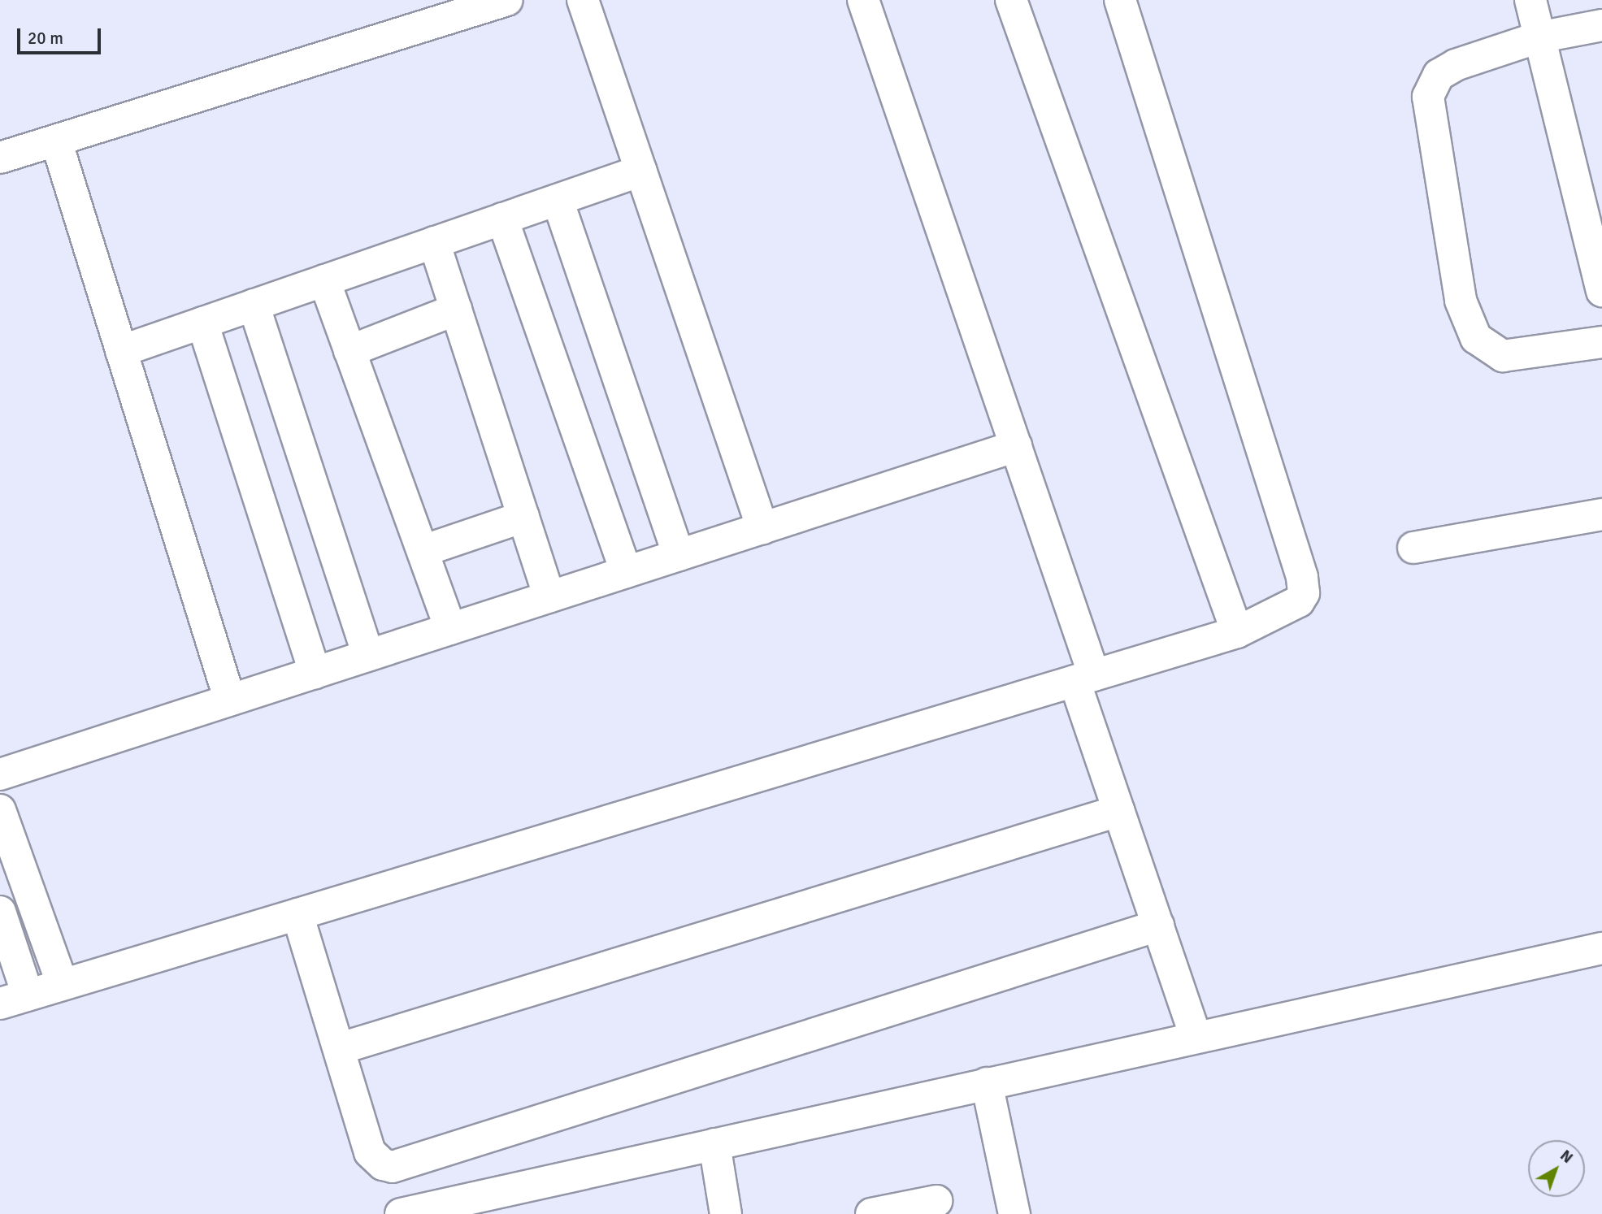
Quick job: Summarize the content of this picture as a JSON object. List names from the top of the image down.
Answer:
{
  "scale_bar": "20 m",
  "north": "top right"
}
